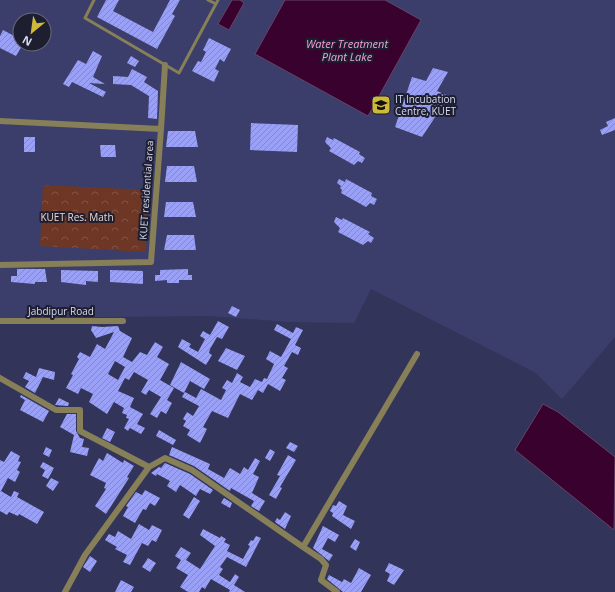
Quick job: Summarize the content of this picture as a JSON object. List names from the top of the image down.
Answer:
{
  "streets": {
    "street": ["KUET residential area", "Jabdipur Road"]
  },
  "water": ["Water Treatment Plant Lake"],
  "parks": ["KUET Res. Math"],
  "places": {
    "school or university": ["IT Incubation Centre, KUET"]
  },
  "north": "bottom left"
}
